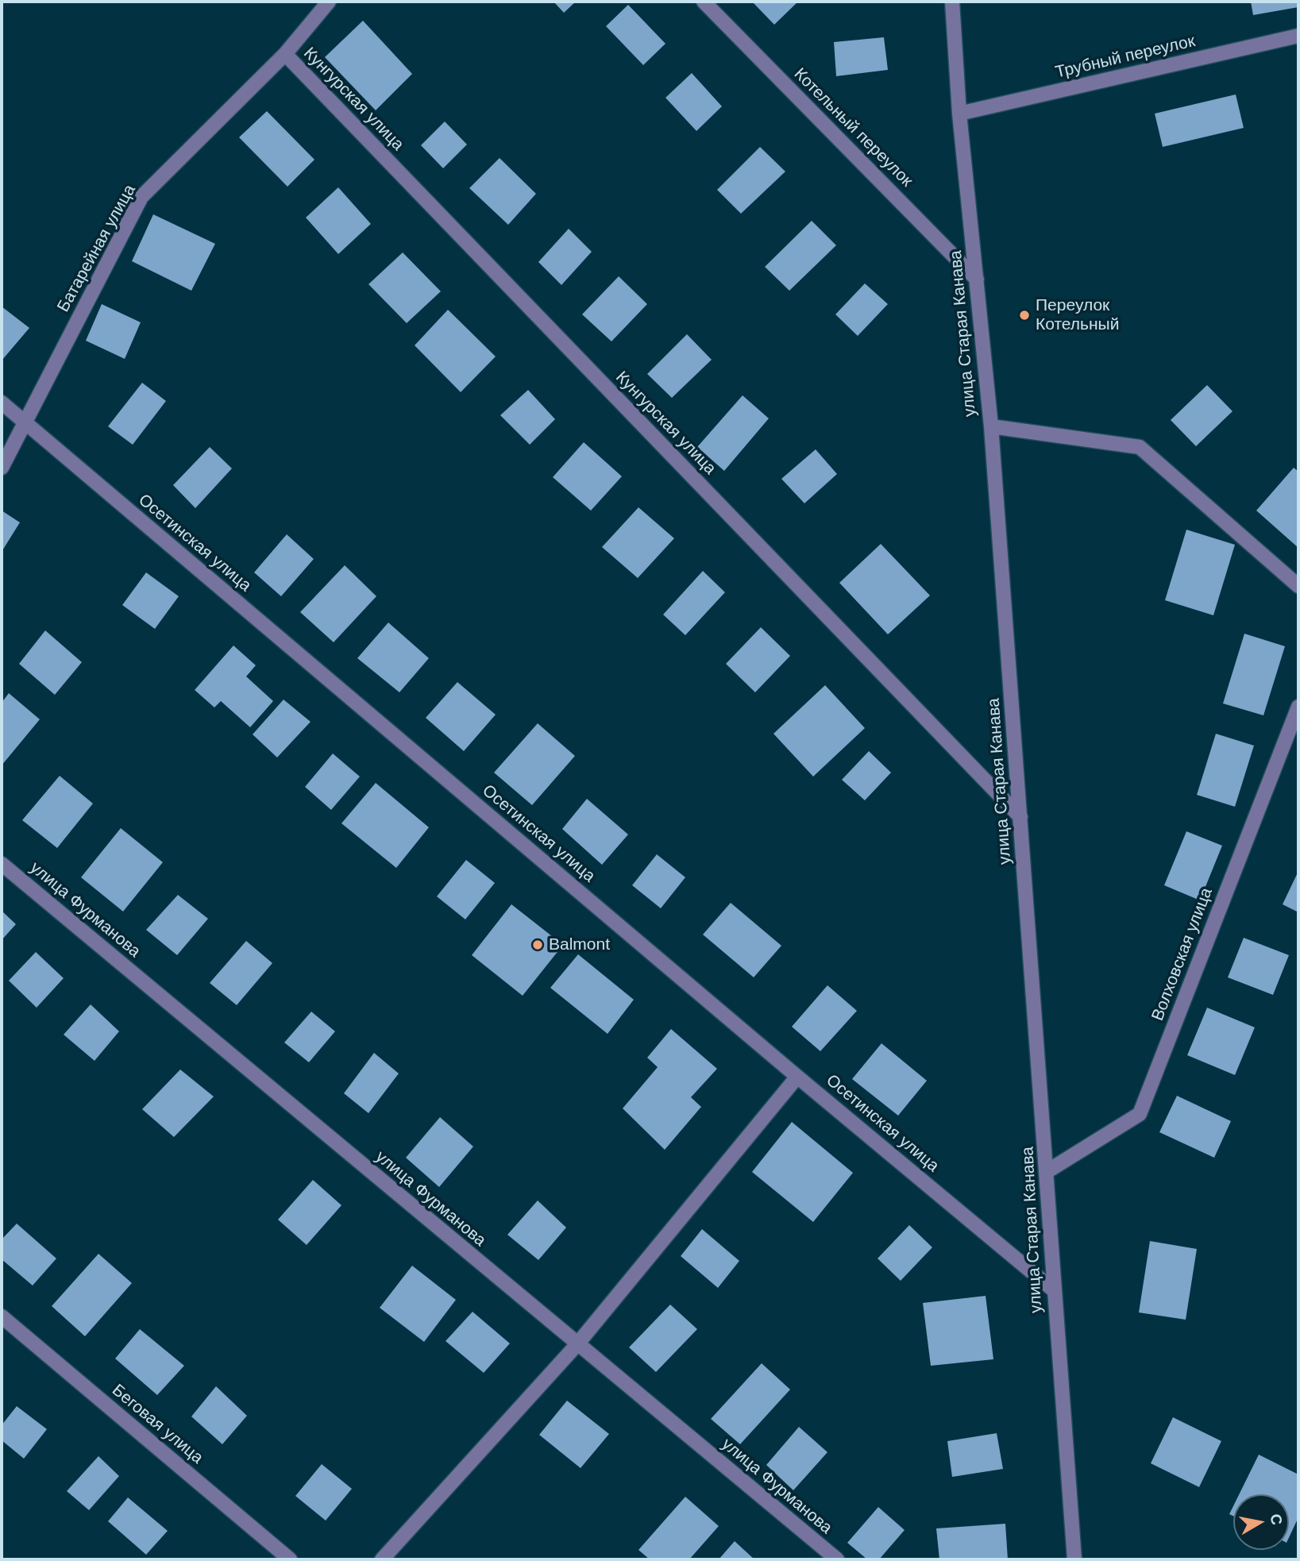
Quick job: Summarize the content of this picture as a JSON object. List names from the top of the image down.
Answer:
{
  "streets": {
    "street": [
      "Трубный переулок",
      "Кунгурская улица",
      "Котельный переулок",
      "Батарейная улица",
      "улица Старая Канава",
      "Осетинская улица",
      "улица Фурманова",
      "Волховская улица",
      "Беговая улица"
    ]
  },
  "crossings": [
    ["Трубный переулок", "улица Старая Канава"],
    ["Кунгурская улица", "Батарейная улица"],
    ["Кунгурская улица", "улица Старая Канава"],
    ["Котельный переулок", "улица Старая Канава"],
    ["Батарейная улица", "Осетинская улица"],
    ["улица Старая Канава", "Осетинская улица"],
    ["улица Старая Канава", "Волховская улица"]
  ],
  "places": ["Переулок Котельный", "Balmont"],
  "north": "right"
}
